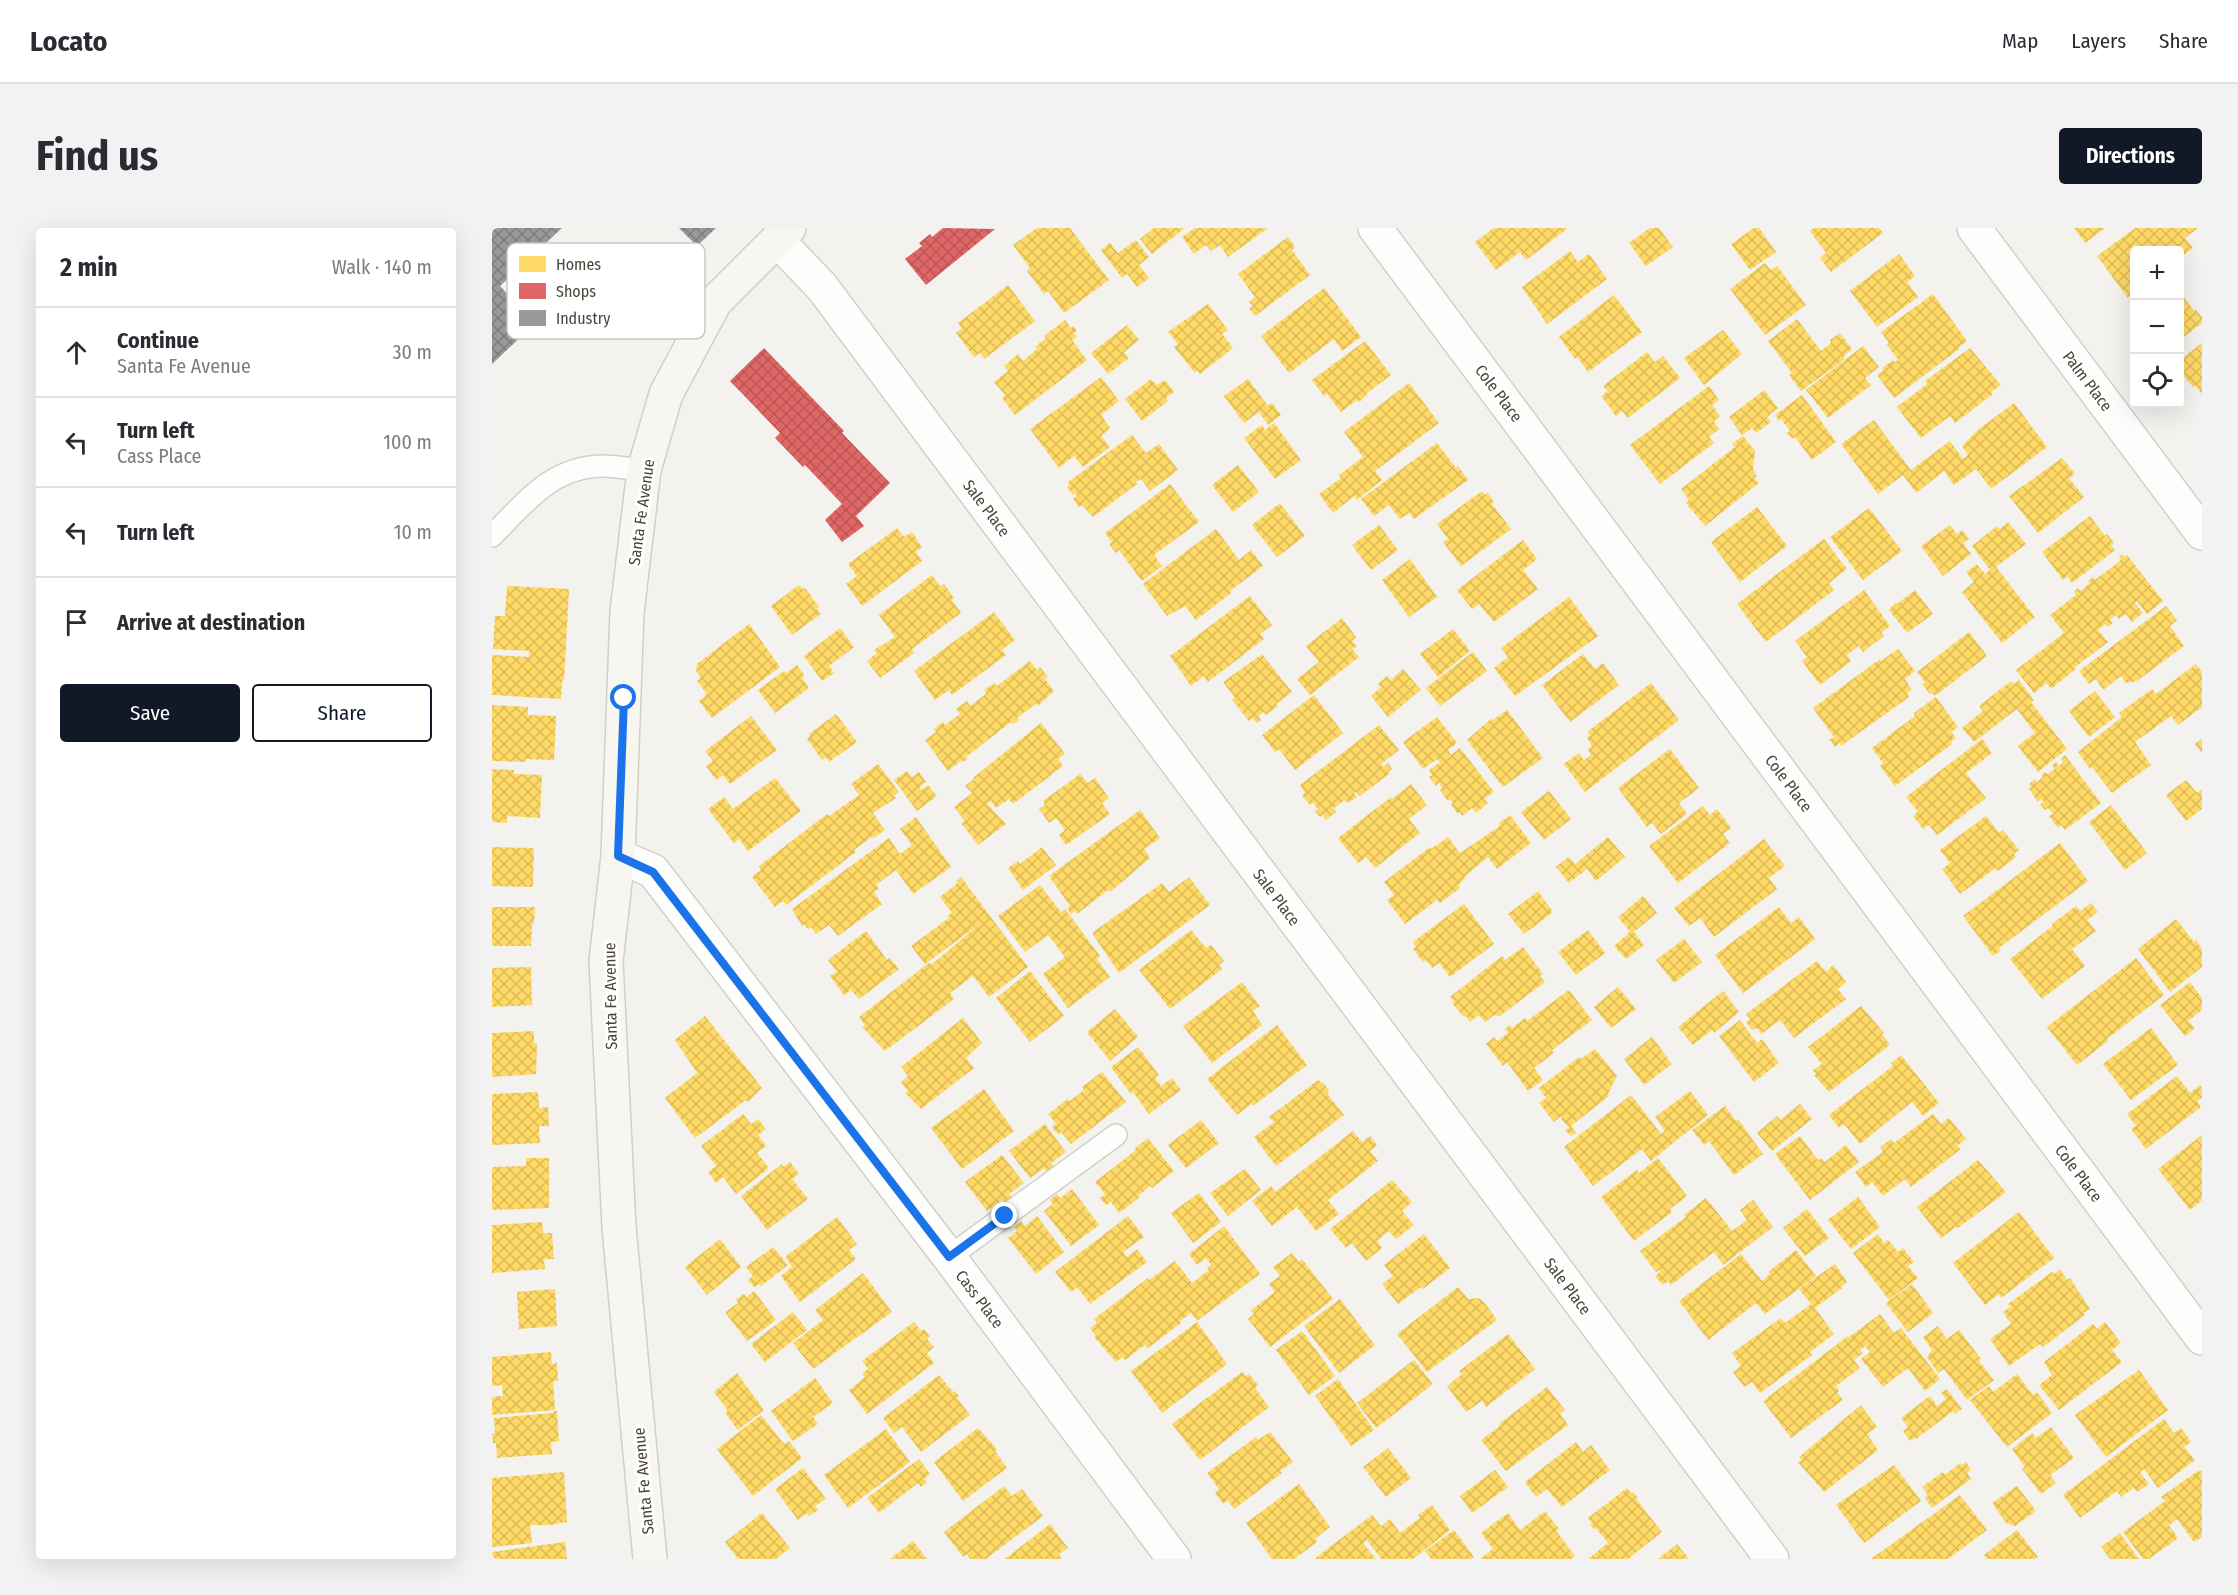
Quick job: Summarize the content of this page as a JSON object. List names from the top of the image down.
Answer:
{
  "streets": {
    "main road": ["Santa Fe Avenue"],
    "street": [
      "Palm Place",
      "Cole Place",
      "Sale Place",
      "Cass Place"
    ]
  },
  "crossings": [
    ["Sale Place", "Santa Fe Avenue"],
    ["Santa Fe Avenue", "Cass Place"]
  ],
  "legend": ["Homes", "Shops", "Industry"],
  "page": {
    "header": "Locato",
    "nav": ["Map", "Layers", "Share"],
    "buttons": [
      "Directions",
      ["Save", "Share"]
    ],
    "title": "Find us",
    "heading": ["2 min", "Walk · 140 m"],
    "map_buttons": ["+", "−"],
    "list": [
      ["Continue", "Santa Fe Avenue", "30 m"],
      ["Turn left", "Cass Place", "100 m"],
      ["Turn left", "10 m"],
      "Arrive at destination"
    ]
  }
}
